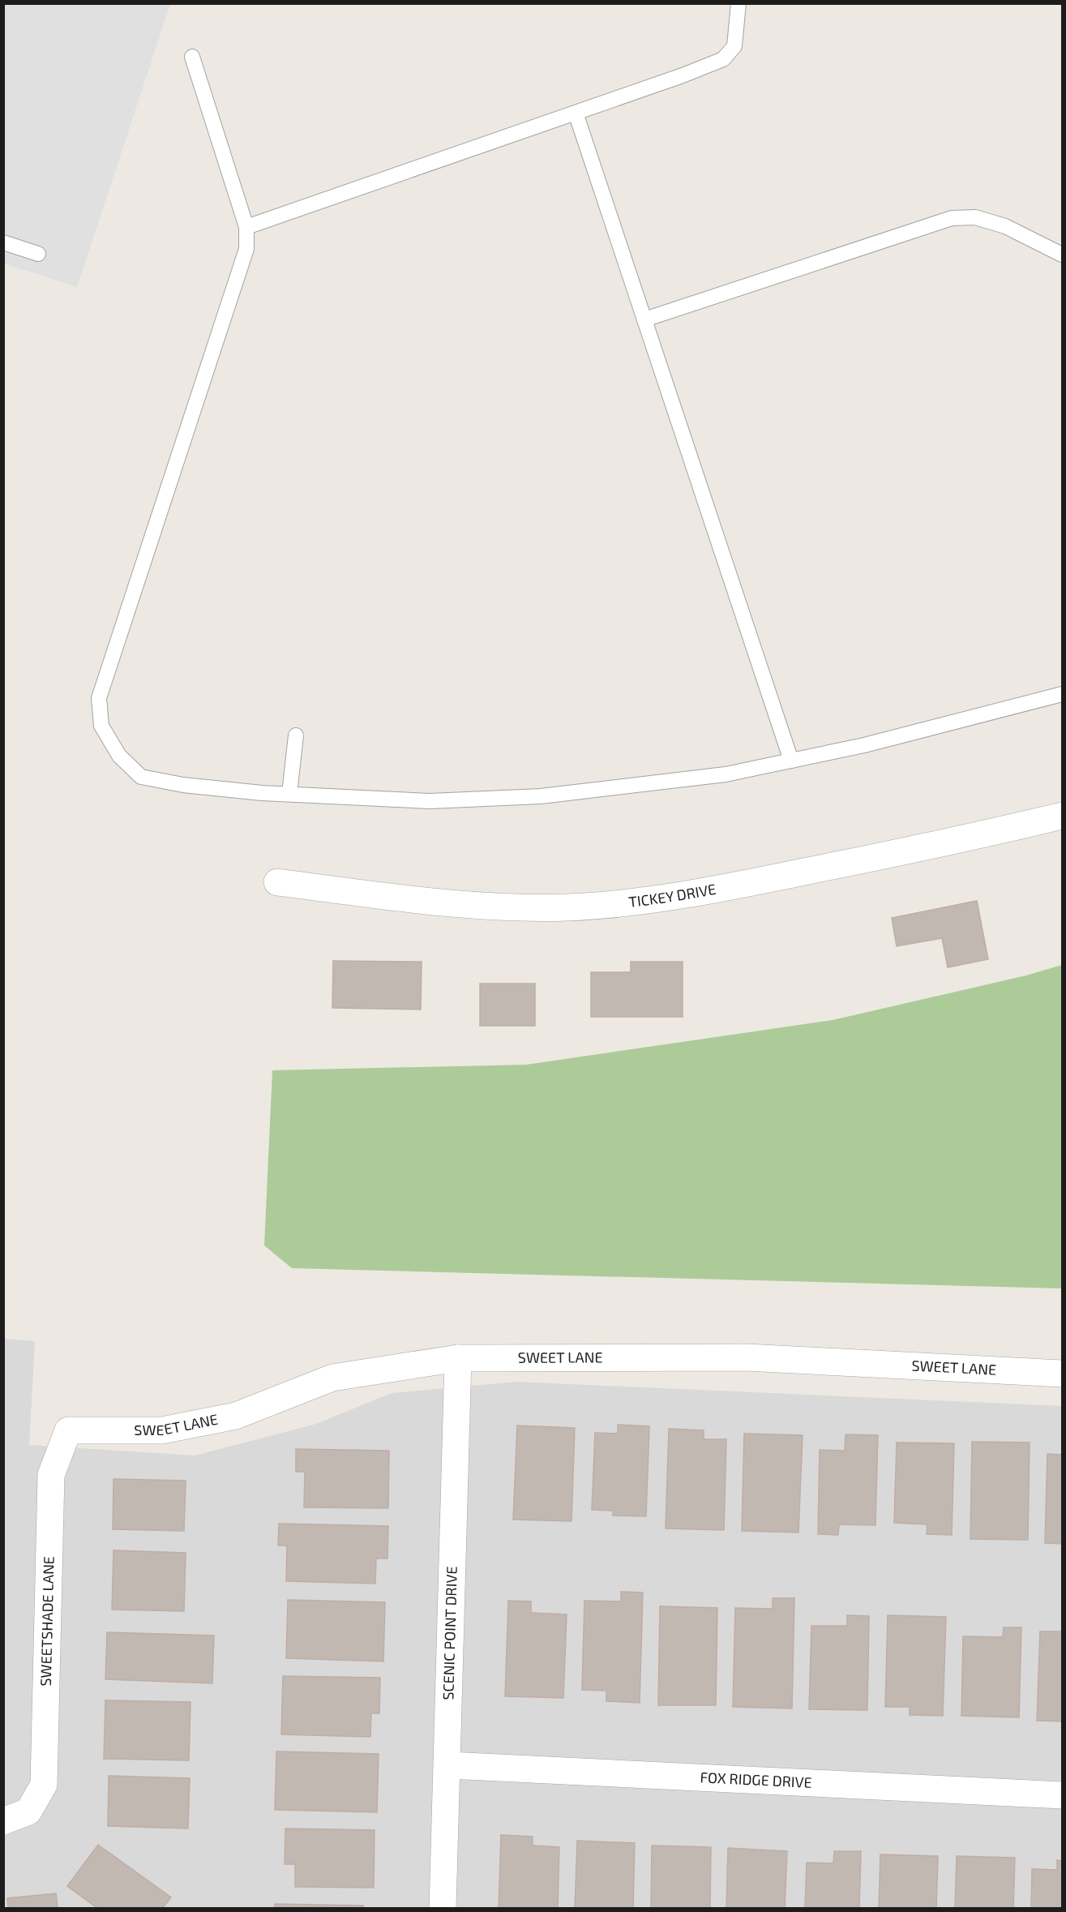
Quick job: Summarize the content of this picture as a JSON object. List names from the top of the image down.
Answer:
{
  "streets": {
    "street": [
      "TICKEY DRIVE",
      "SWEET LANE",
      "SWEETSHADE LANE",
      "SCENIC POINT DRIVE",
      "FOX RIDGE DRIVE"
    ]
  },
  "crossings": [
    ["SWEET LANE", "SWEETSHADE LANE"],
    ["SWEET LANE", "SCENIC POINT DRIVE"],
    ["SCENIC POINT DRIVE", "FOX RIDGE DRIVE"]
  ]
}
